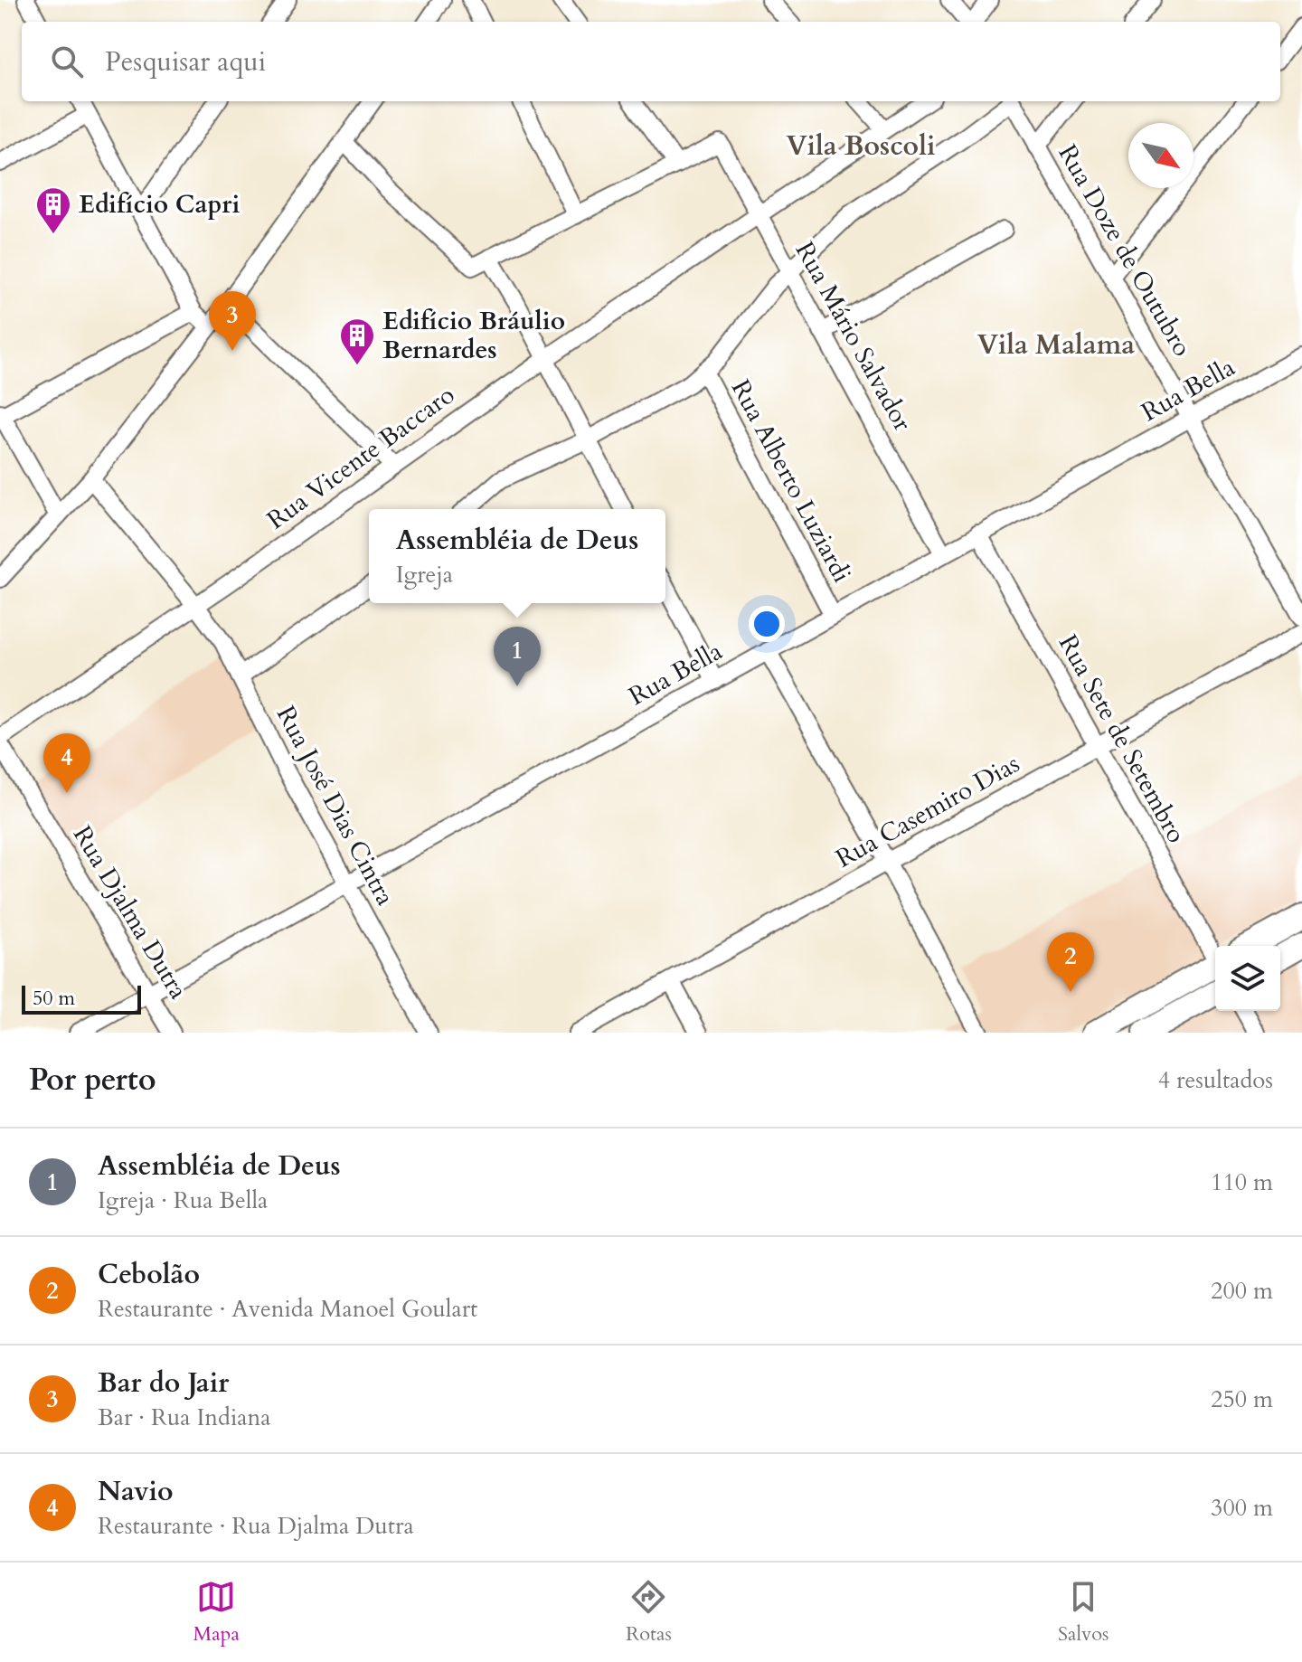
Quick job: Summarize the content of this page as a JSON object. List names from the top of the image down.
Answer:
{
  "streets": {
    "street": [
      "Rua Doze de Outubro",
      "Rua Mário Salvador",
      "Rua Bella",
      "Rua Vicente Baccaro",
      "Rua Alberto Luziardi",
      "Rua Sete de Setembro",
      "Rua José Dias Cintra",
      "Rua Casemiro Dias",
      "Rua Djalma Dutra"
    ]
  },
  "crossings": [
    ["Rua Doze de Outubro", "Rua Bella"],
    ["Rua Mário Salvador", "Rua Bella"],
    ["Rua Mário Salvador", "Rua Vicente Baccaro"],
    ["Rua Bella", "Rua Alberto Luziardi"],
    ["Rua Bella", "Rua Sete de Setembro"],
    ["Rua Bella", "Rua José Dias Cintra"],
    ["Rua Bella", "Rua Djalma Dutra"],
    ["Rua Vicente Baccaro", "Rua José Dias Cintra"],
    ["Rua Sete de Setembro", "Rua Casemiro Dias"]
  ],
  "districts": ["Vila Boscoli", "Vila Malama"],
  "places": {
    "building": ["Edifício Capri", "Edifício Bráulio Bernardes"]
  },
  "scale_bar": "50 m",
  "north": "bottom right",
  "page": {
    "search": "Pesquisar aqui",
    "pins": [
      "3",
      "1",
      "4",
      "2"
    ],
    "popup": ["Assembléia de Deus", "Igreja"],
    "scale": "50 m",
    "heading": ["Por perto", "4 resultados"],
    "list": [
      {
        "mark": "1",
        "name": "Assembléia de Deus",
        "note": "Igreja · Rua Bella",
        "value": "110 m"
      },
      {
        "mark": "2",
        "name": "Cebolão",
        "note": "Restaurante · Avenida Manoel Goulart",
        "value": "200 m"
      },
      {
        "mark": "3",
        "name": "Bar do Jair",
        "note": "Bar · Rua Indiana",
        "value": "250 m"
      },
      {
        "mark": "4",
        "name": "Navio",
        "note": "Restaurante · Rua Djalma Dutra",
        "value": "300 m"
      }
    ],
    "nav": ["Mapa", "Rotas", "Salvos"]
  }
}
